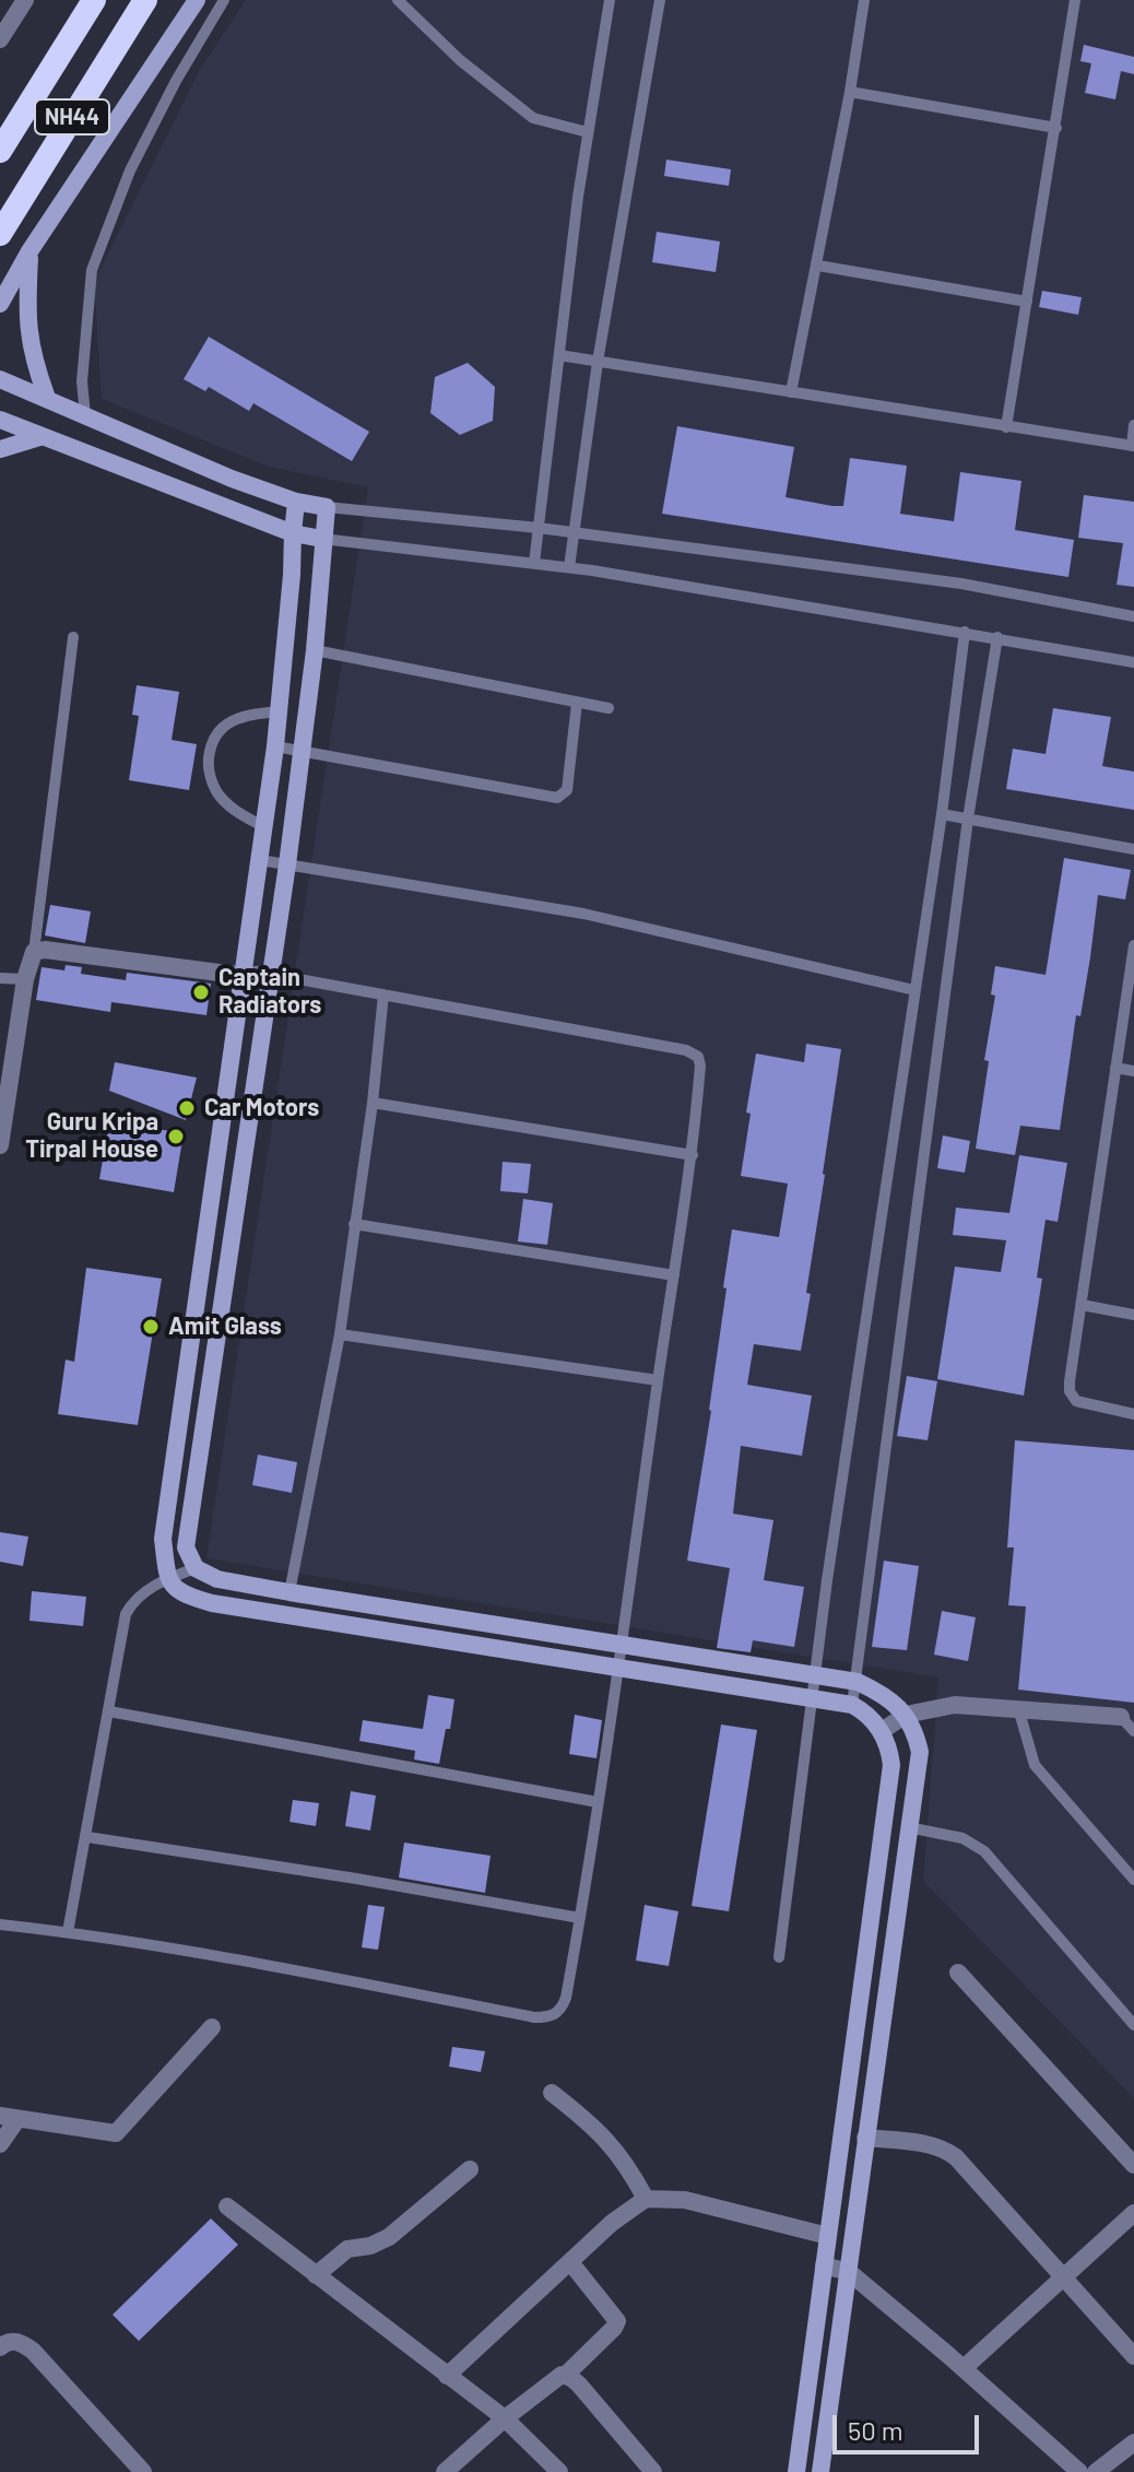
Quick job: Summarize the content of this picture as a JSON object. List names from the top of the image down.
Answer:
{
  "streets": {
    "highway": ["NH44"]
  },
  "places": [
    "Captain Radiators",
    "Car Motors",
    "Guru Kripa Tirpal House",
    "Amit Glass"
  ],
  "scale_bar": "50 m"
}
